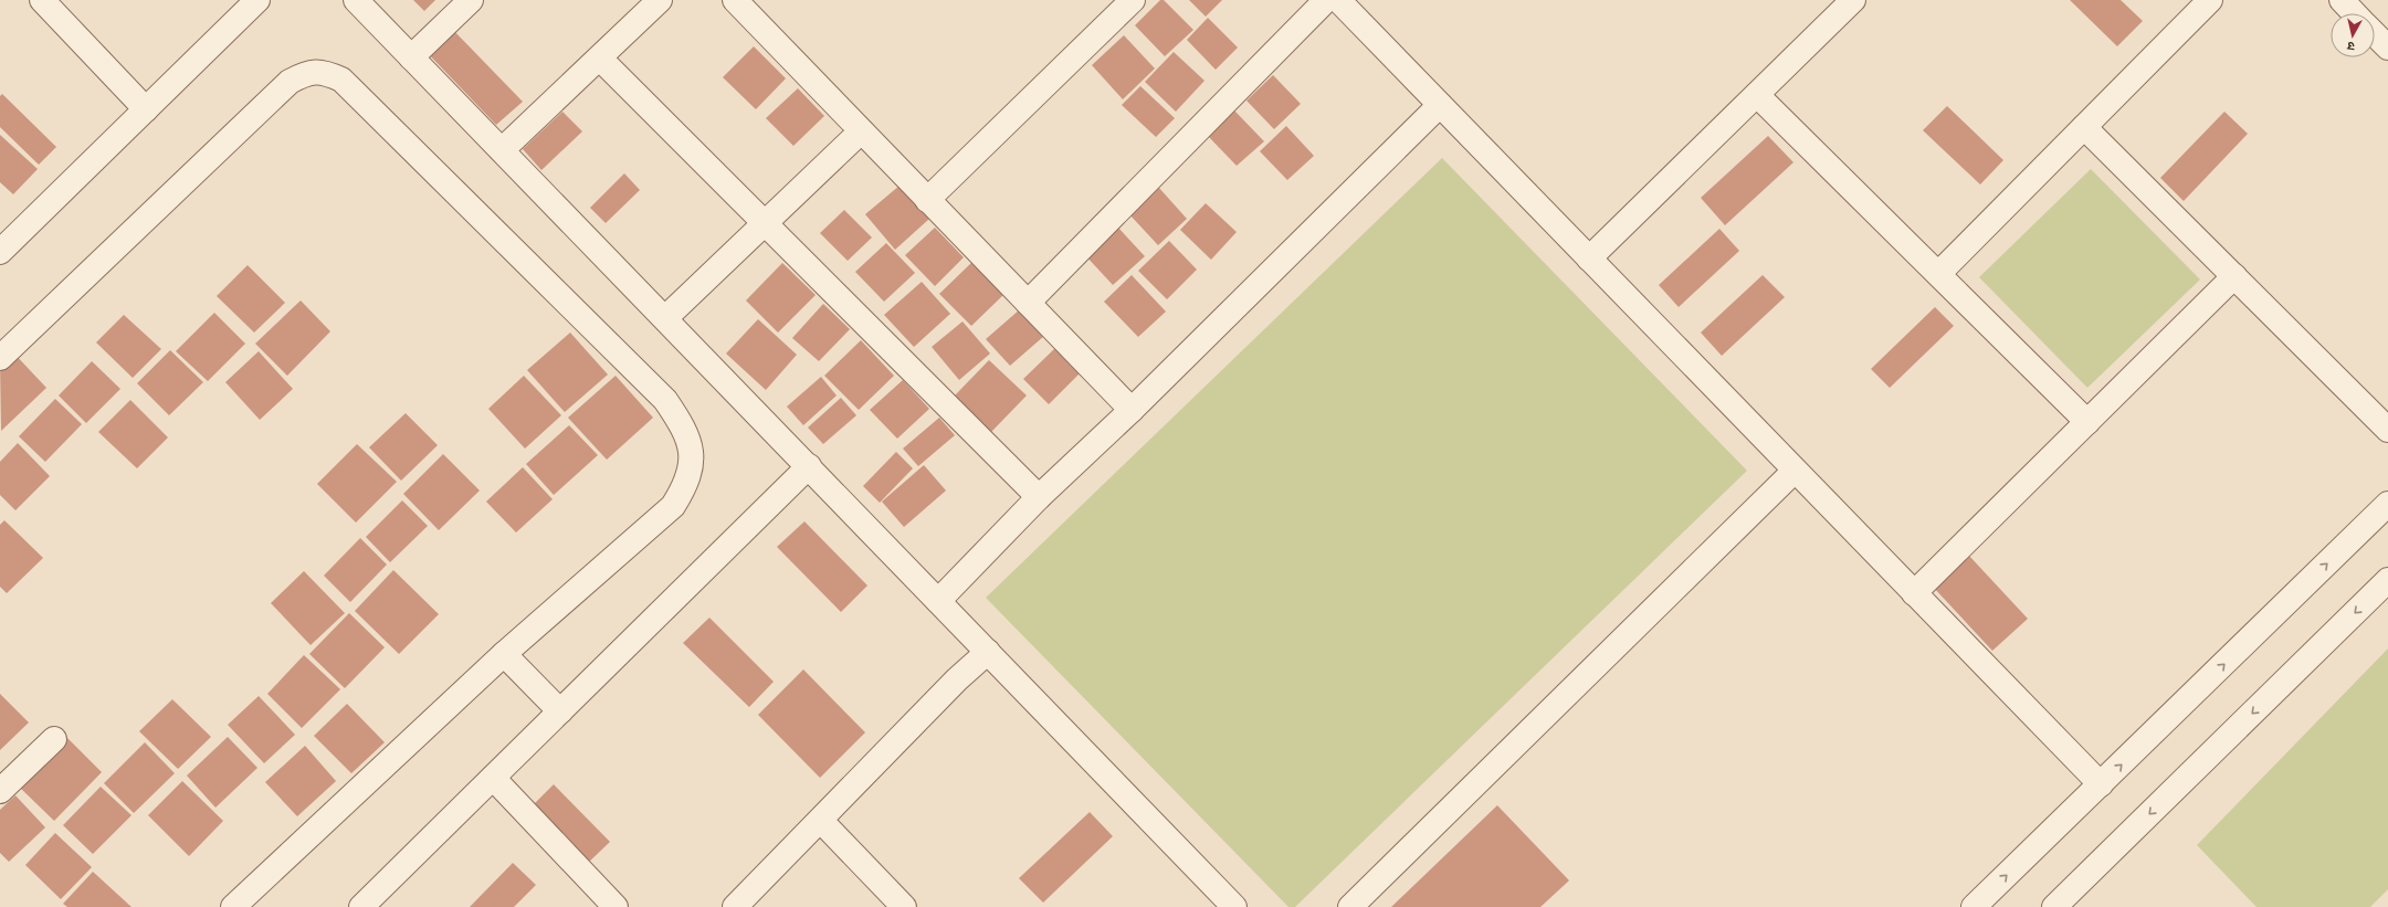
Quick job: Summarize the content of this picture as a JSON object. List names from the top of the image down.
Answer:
{
  "north": "bottom"
}
